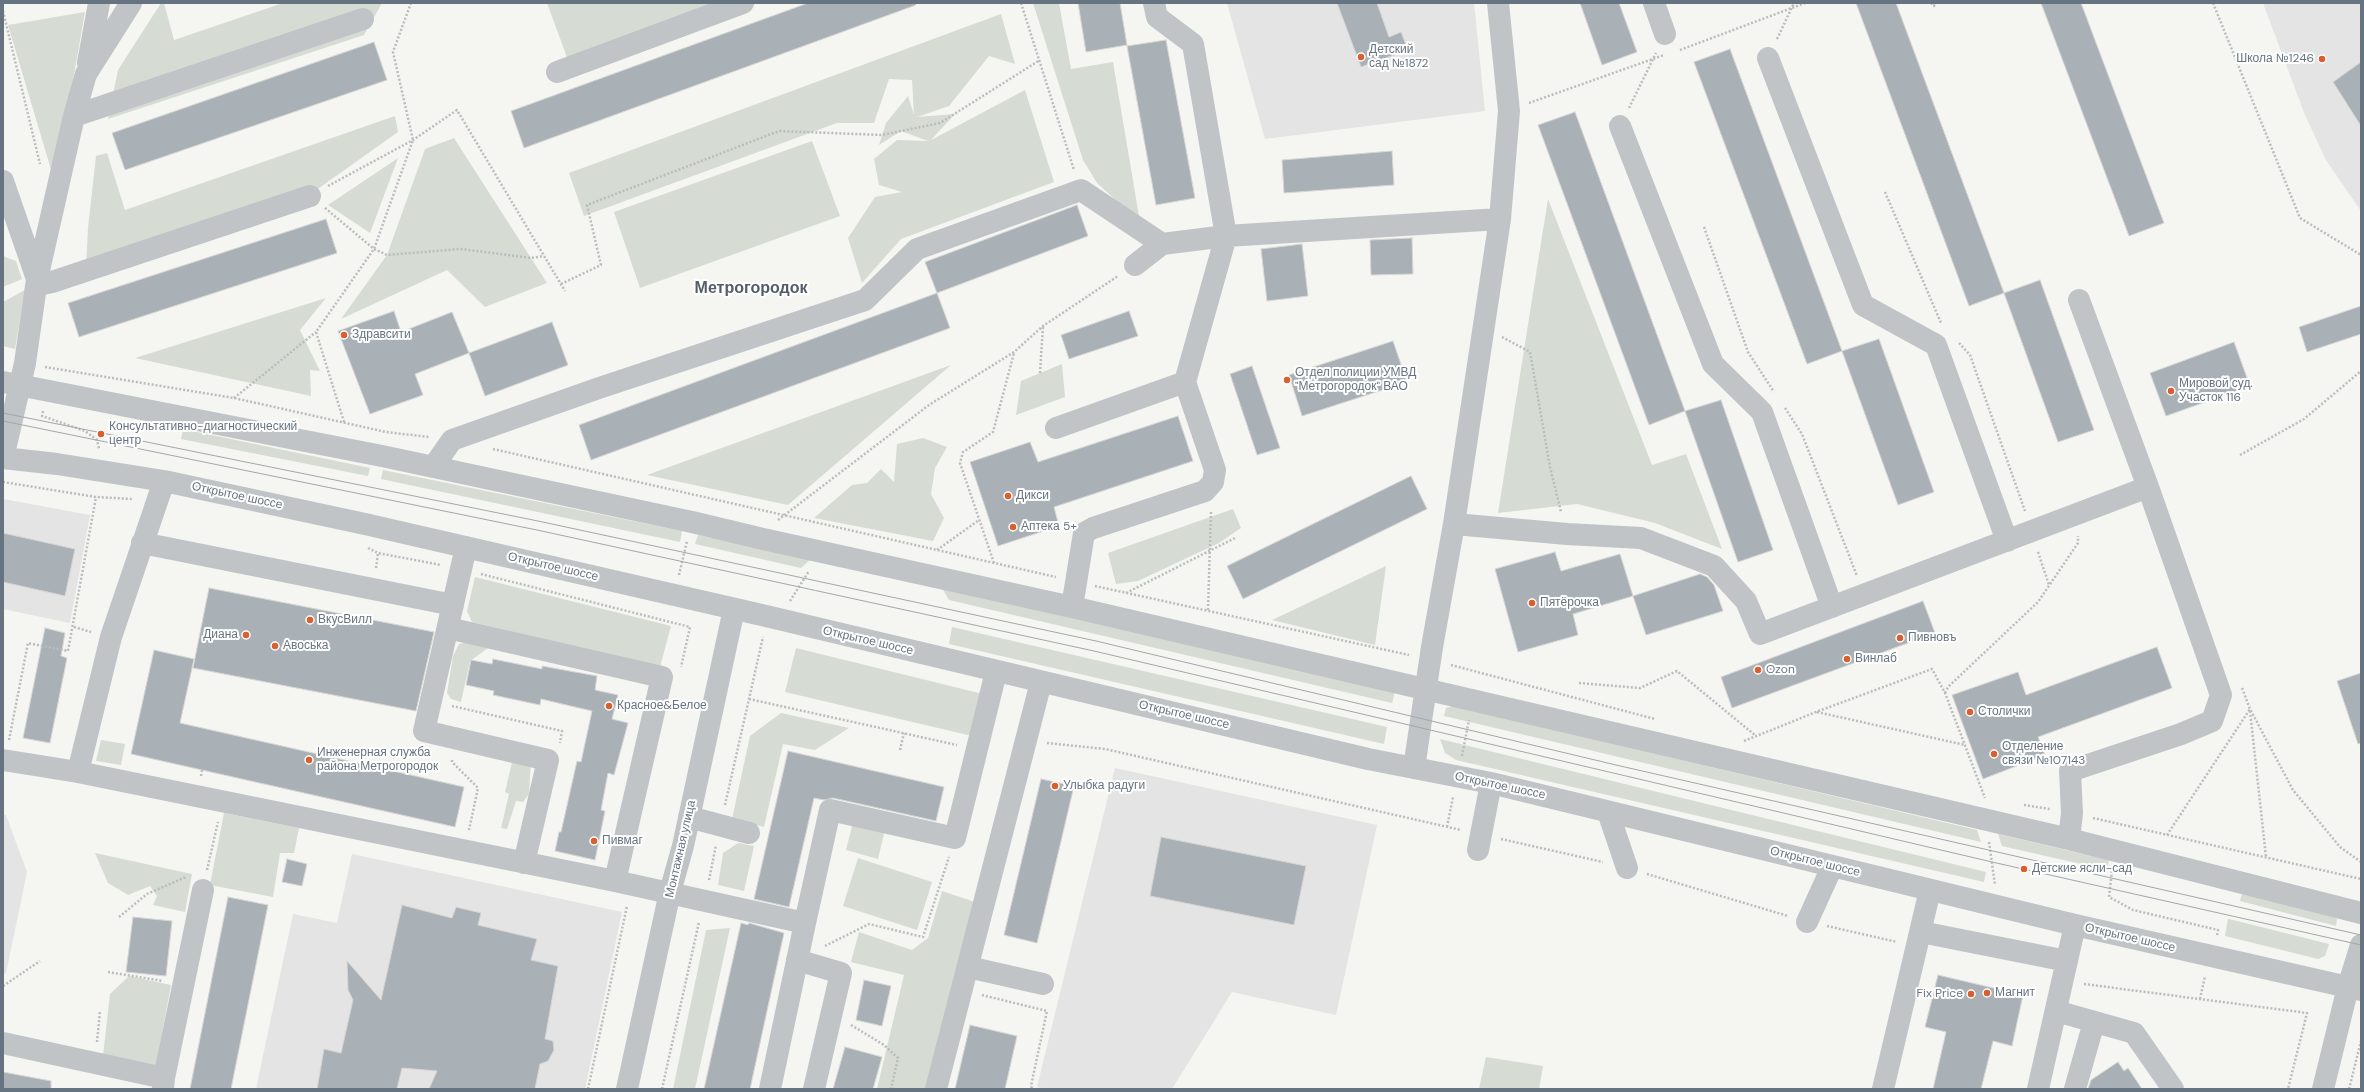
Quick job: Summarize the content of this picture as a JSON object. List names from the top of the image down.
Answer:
{
  "streets": {
    "street": ["Открытое шоссе", "Монтажная улица"]
  },
  "crossings": [
    ["Открытое шоссе", "Монтажная улица"]
  ],
  "districts": ["Метрогородок"],
  "places": [
    "Детский сад №1872",
    "Школа №1246",
    "Здравсити",
    "Отдел полиции УМВД \"Метрогородок\" ВАО",
    "Мировой суд. Участок 116",
    "Консультативно-диагностический центр",
    "Дикси",
    "Аптека 5+",
    "Пятёрочка",
    "ВкусВилл",
    "Диана",
    "Пивновъ",
    "Авоська",
    "Винлаб",
    "Ozon",
    "Красное&Белое",
    "Столички",
    "Отделение связи №107143",
    "Инженерная служба района Метрогородок",
    "Улыбка радуги",
    "Пивмаг",
    "Детские ясли-сад",
    "Магнит",
    "Fix Price"
  ]
}
